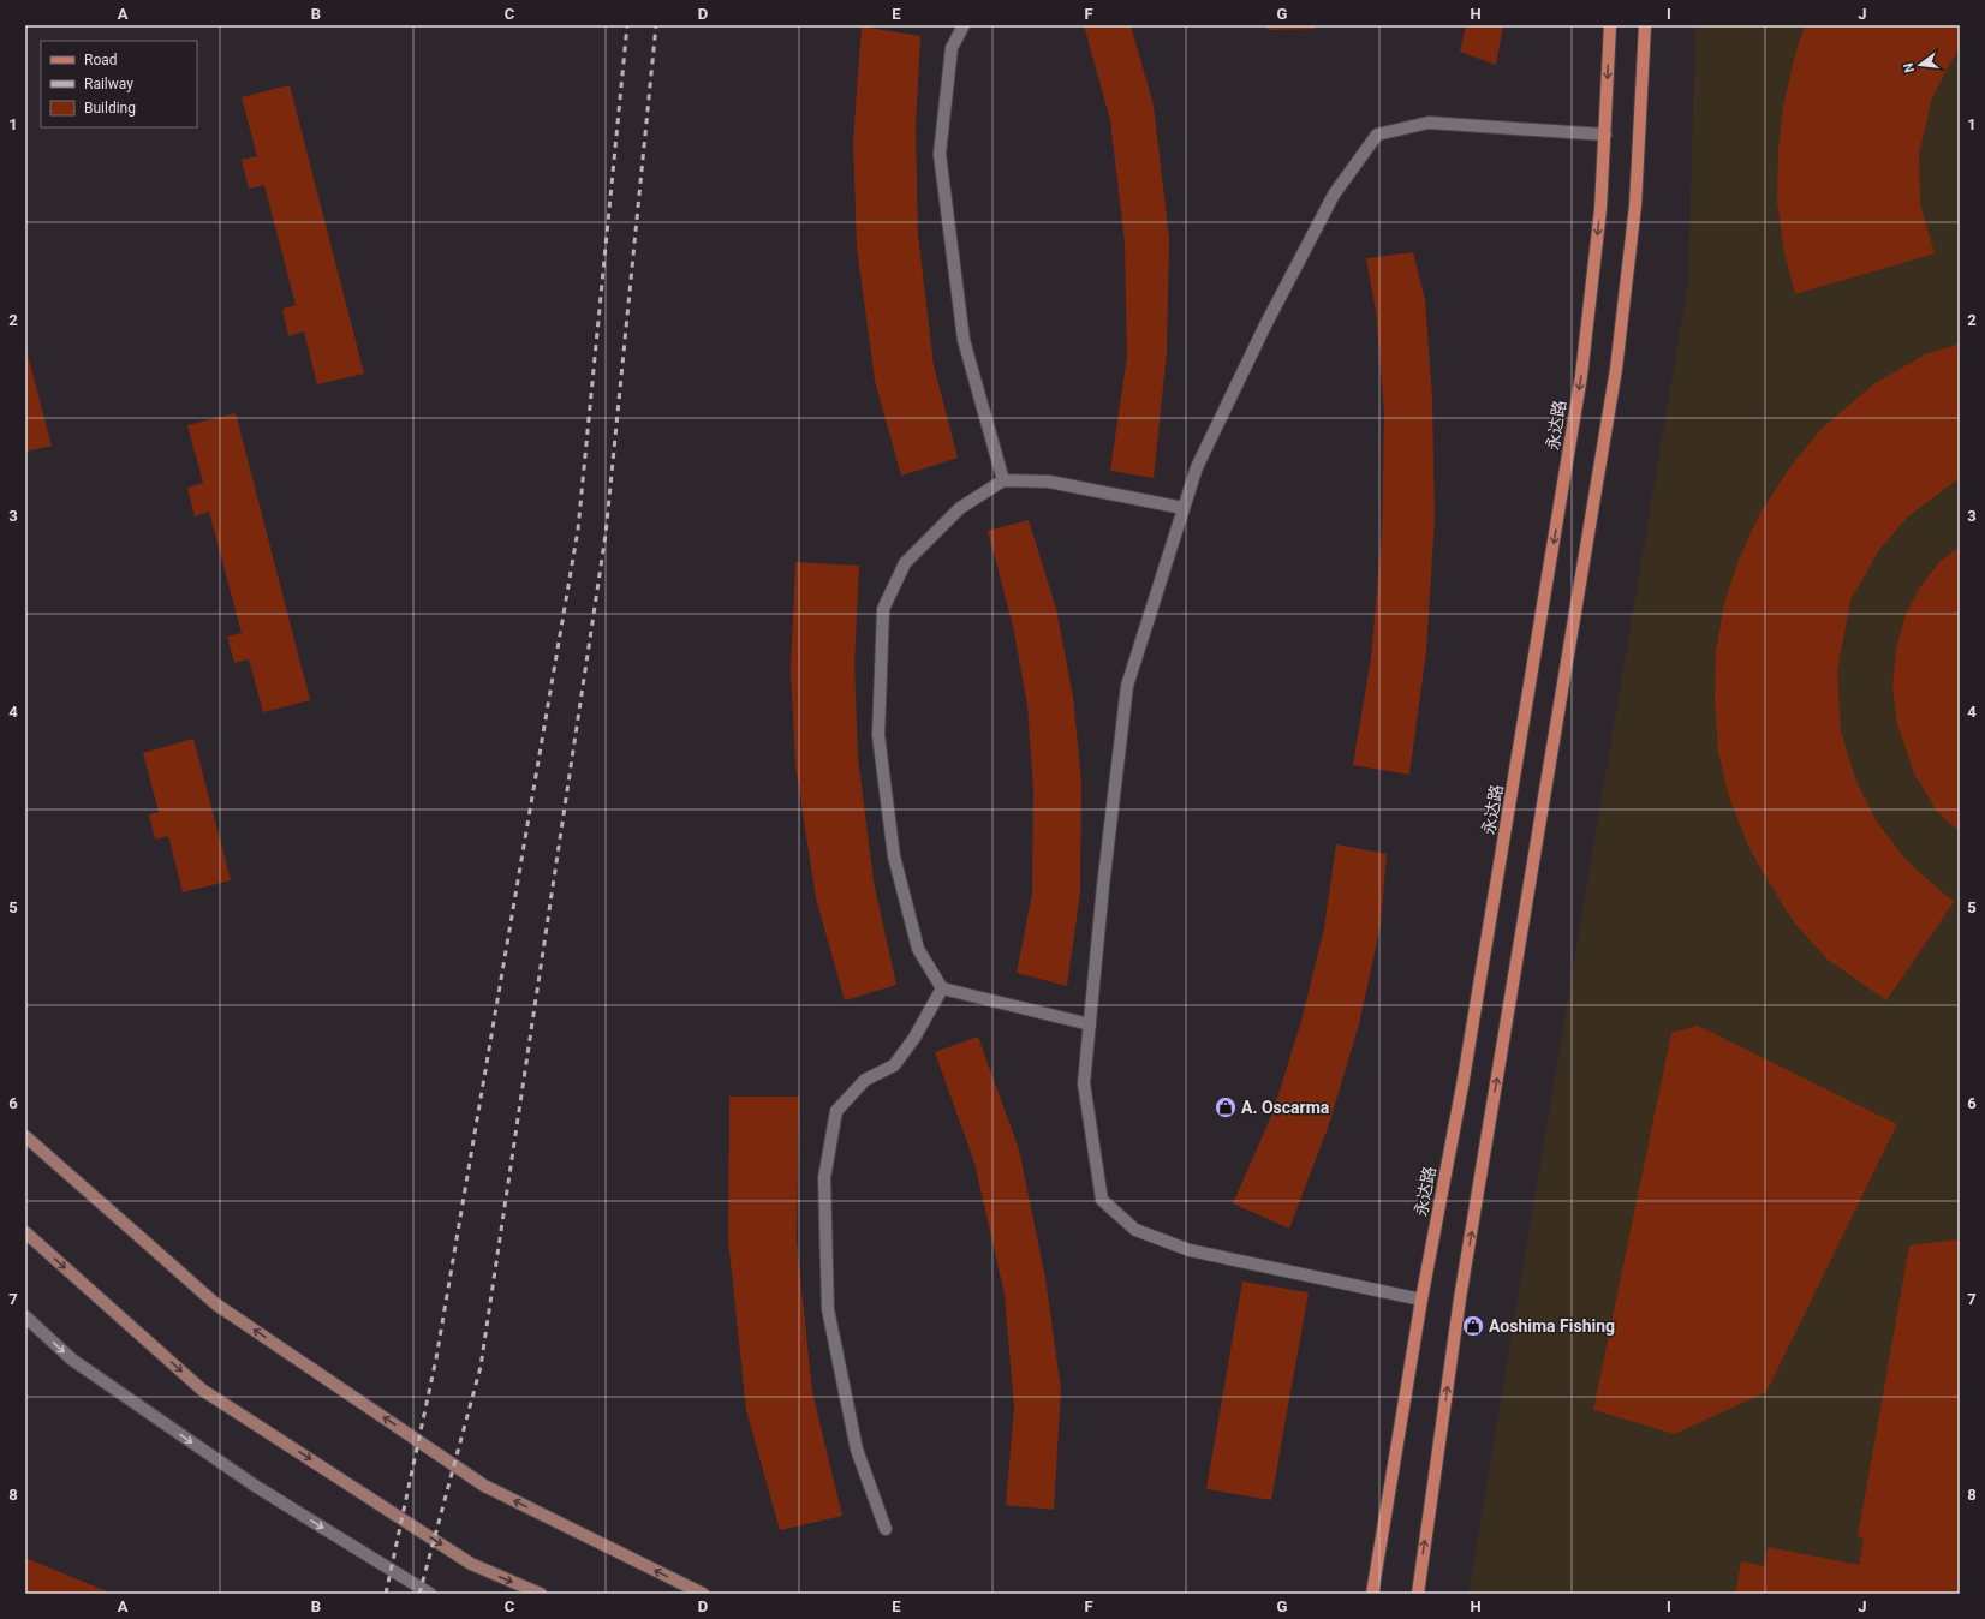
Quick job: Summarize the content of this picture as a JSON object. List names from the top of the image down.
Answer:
{
  "streets": {
    "main road": ["永达路"]
  },
  "places": {
    "shop": ["A. Oscarma", "Aoshima Fishing"]
  },
  "legend": ["Road", "Railway", "Building"],
  "north": "left",
  "grid": {
    "columns": [
      "A",
      "B",
      "C",
      "D",
      "E",
      "F",
      "G",
      "H",
      "I",
      "J"
    ],
    "rows": [
      "1",
      "2",
      "3",
      "4",
      "5",
      "6",
      "7",
      "8"
    ]
  }
}
